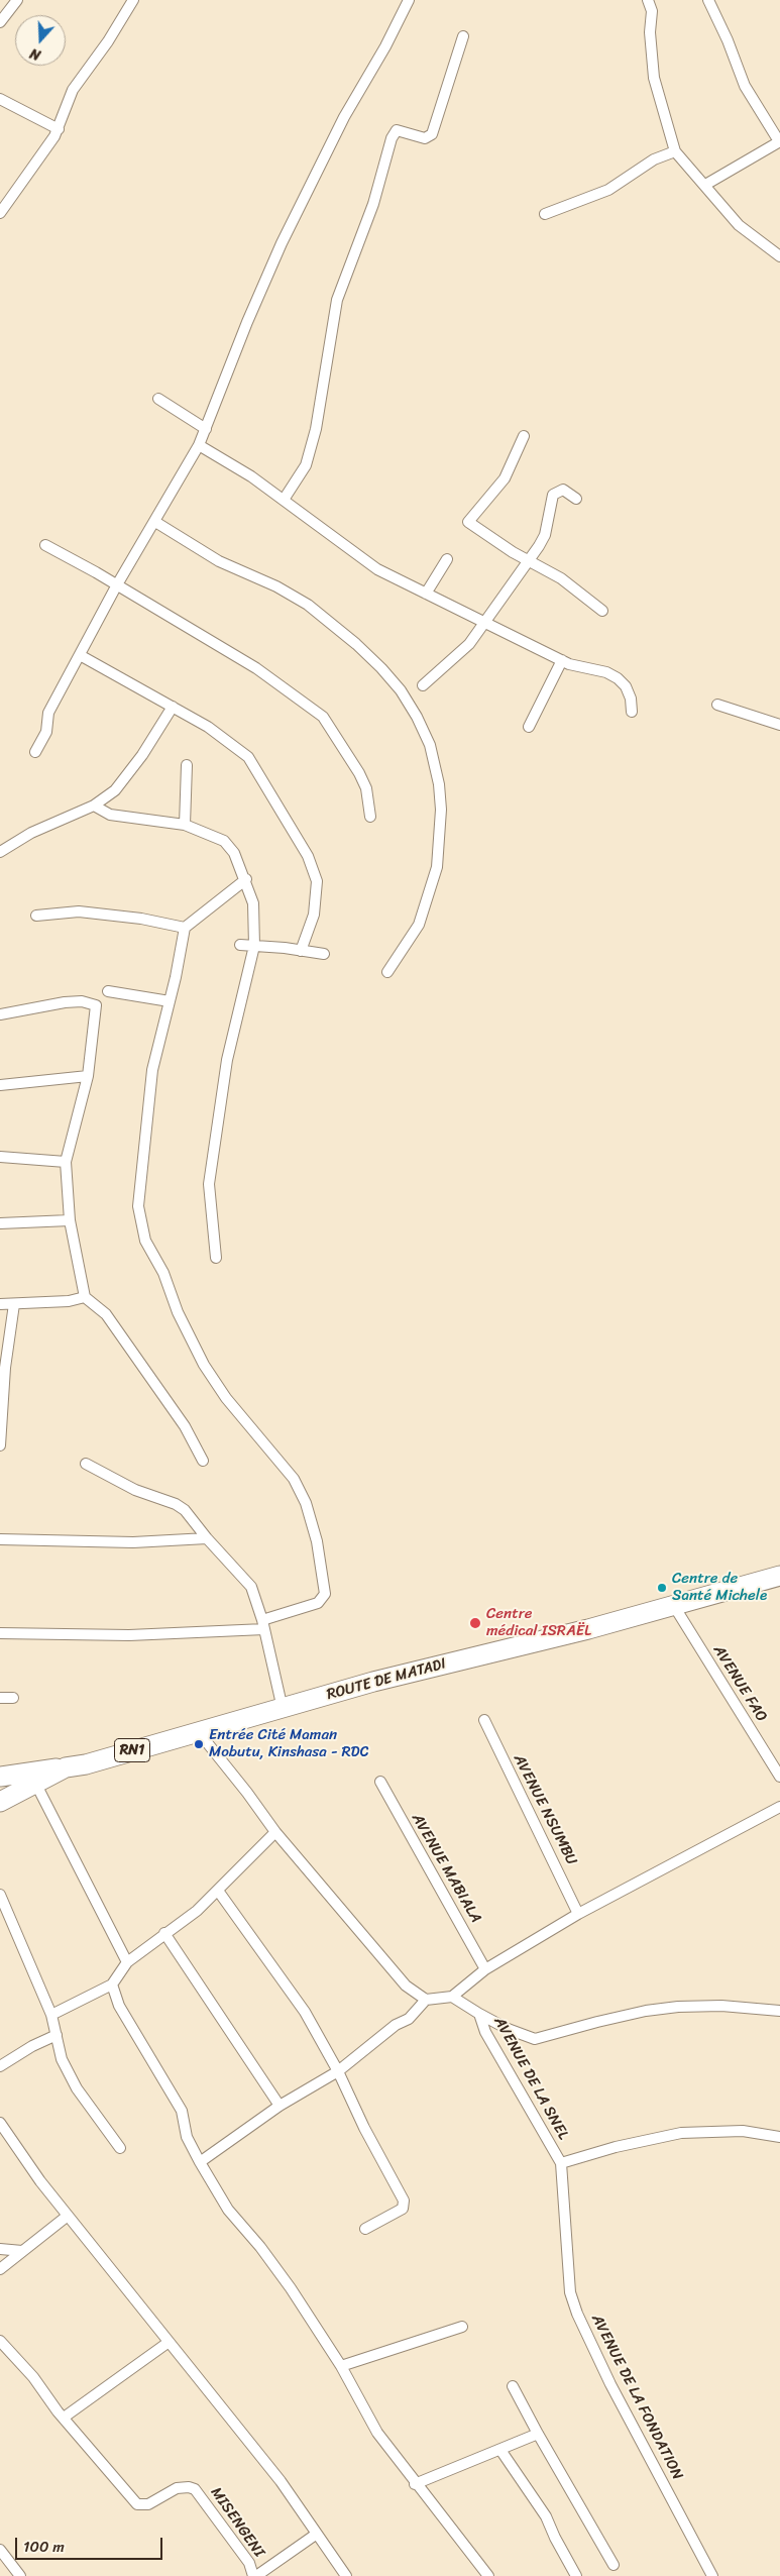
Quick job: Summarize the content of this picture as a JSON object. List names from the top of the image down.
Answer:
{
  "streets": {
    "highway": ["ROUTE DE MATADI", "RN1"],
    "street": [
      "AVENUE FAO",
      "AVENUE NSUMBU",
      "AVENUE MABIALA",
      "AVENUE DE LA SNEL",
      "AVENUE DE LA FONDATION",
      "MISENGENI"
    ]
  },
  "crossings": [
    ["ROUTE DE MATADI", "AVENUE FAO"],
    ["ROUTE DE MATADI", "RN1"],
    ["AVENUE DE LA SNEL", "AVENUE DE LA FONDATION"]
  ],
  "places": ["Centre de Santé Michele", "Centre médical ISRAËL", "Entrée Cité Maman Mobutu, Kinshasa - RDC"],
  "scale_bar": "100 m",
  "north": "bottom"
}
